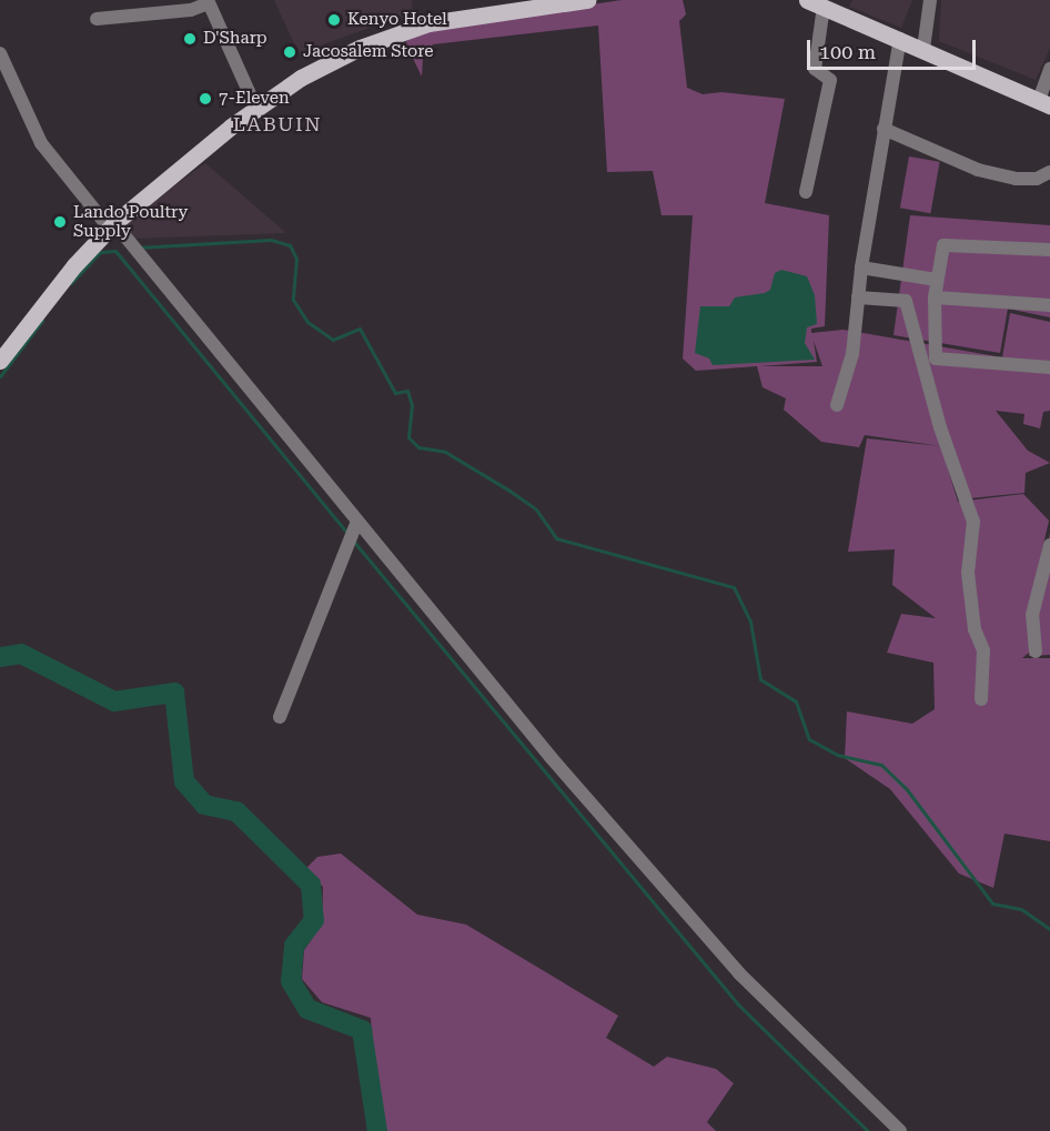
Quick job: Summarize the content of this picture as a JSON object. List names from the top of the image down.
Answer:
{
  "districts": ["LABUIN"],
  "places": [
    "Kenyo Hotel",
    "D'Sharp",
    "Jacosalem Store",
    "7-Eleven",
    "Lando Poultry Supply"
  ],
  "scale_bar": "100 m"
}
